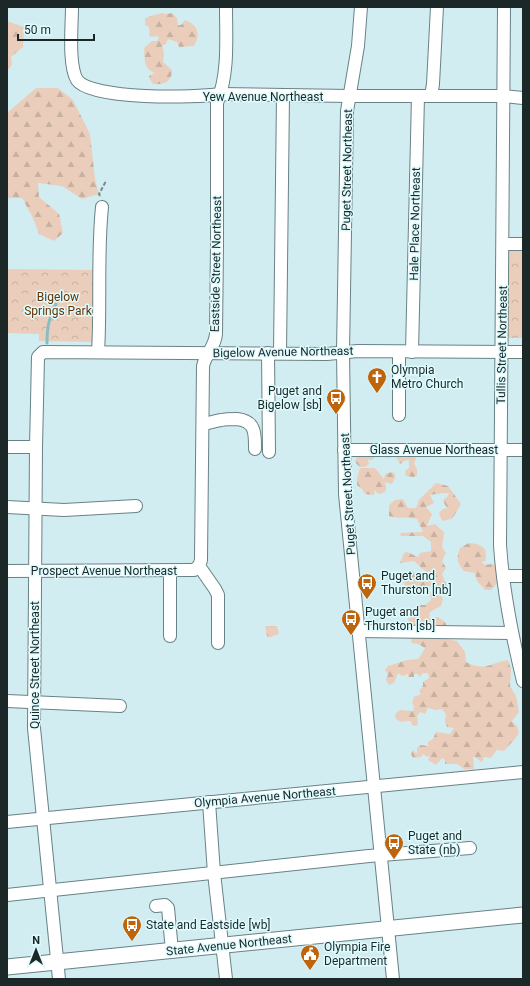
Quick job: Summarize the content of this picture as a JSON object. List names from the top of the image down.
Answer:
{
  "streets": {
    "main road": ["State Avenue Northeast"],
    "street": [
      "Yew Avenue Northeast",
      "Puget Street Northeast",
      "Hale Place Northeast",
      "Eastside Street Northeast",
      "Tullis Street Northeast",
      "Bigelow Avenue Northeast",
      "Glass Avenue Northeast",
      "Prospect Avenue Northeast",
      "Quince Street Northeast",
      "Olympia Avenue Northeast"
    ]
  },
  "crossings": [
    ["Yew Avenue Northeast", "Puget Street Northeast"],
    ["Yew Avenue Northeast", "Hale Place Northeast"],
    ["Yew Avenue Northeast", "Eastside Street Northeast"],
    ["Yew Avenue Northeast", "Tullis Street Northeast"],
    ["Puget Street Northeast", "Bigelow Avenue Northeast"],
    ["Puget Street Northeast", "Glass Avenue Northeast"],
    ["Puget Street Northeast", "Olympia Avenue Northeast"],
    ["Puget Street Northeast", "State Avenue Northeast"],
    ["Hale Place Northeast", "Bigelow Avenue Northeast"],
    ["Eastside Street Northeast", "Bigelow Avenue Northeast"],
    ["Eastside Street Northeast", "Prospect Avenue Northeast"],
    ["Tullis Street Northeast", "Bigelow Avenue Northeast"],
    ["Tullis Street Northeast", "Glass Avenue Northeast"],
    ["Bigelow Avenue Northeast", "Quince Street Northeast"],
    ["Prospect Avenue Northeast", "Quince Street Northeast"],
    ["Quince Street Northeast", "Olympia Avenue Northeast"],
    ["Quince Street Northeast", "State Avenue Northeast"]
  ],
  "parks": ["Bigelow Springs Park"],
  "places": {
    "church": ["Olympia Metro Church"],
    "bus stop": [
      "Puget and Bigelow [sb]",
      "Puget and Thurston [nb]",
      "Puget and Thurston [sb]",
      "Puget and State (nb)",
      "State and Eastside [wb]"
    ],
    "public building": ["Olympia Fire Department"]
  },
  "scale_bar": "50 m",
  "north": "top"
}
